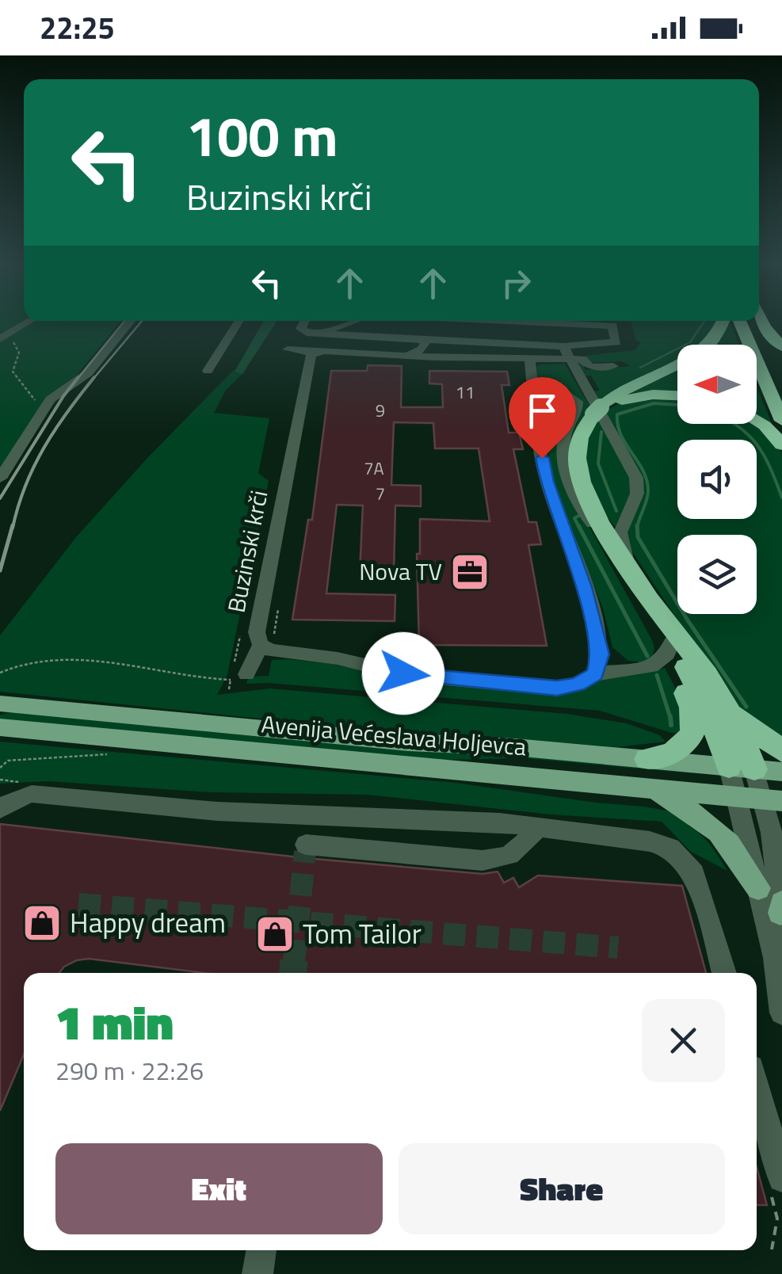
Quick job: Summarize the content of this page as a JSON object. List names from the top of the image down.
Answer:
{
  "streets": {
    "main road": ["Avenija Većeslava Holjevca"],
    "street": ["Buzinski krči"]
  },
  "places": {
    "office": ["Nova TV"],
    "shop": ["Happy dream", "Tom Tailor"]
  },
  "house_numbers": [
    "11",
    "9",
    "7A",
    "7"
  ],
  "north": "left",
  "page": {
    "status": "22:25",
    "turn": ["100 m", "Buzinski krči"],
    "heading": ["1 min", "290 m · 22:26"],
    "buttons": ["Exit", "Share"]
  }
}
